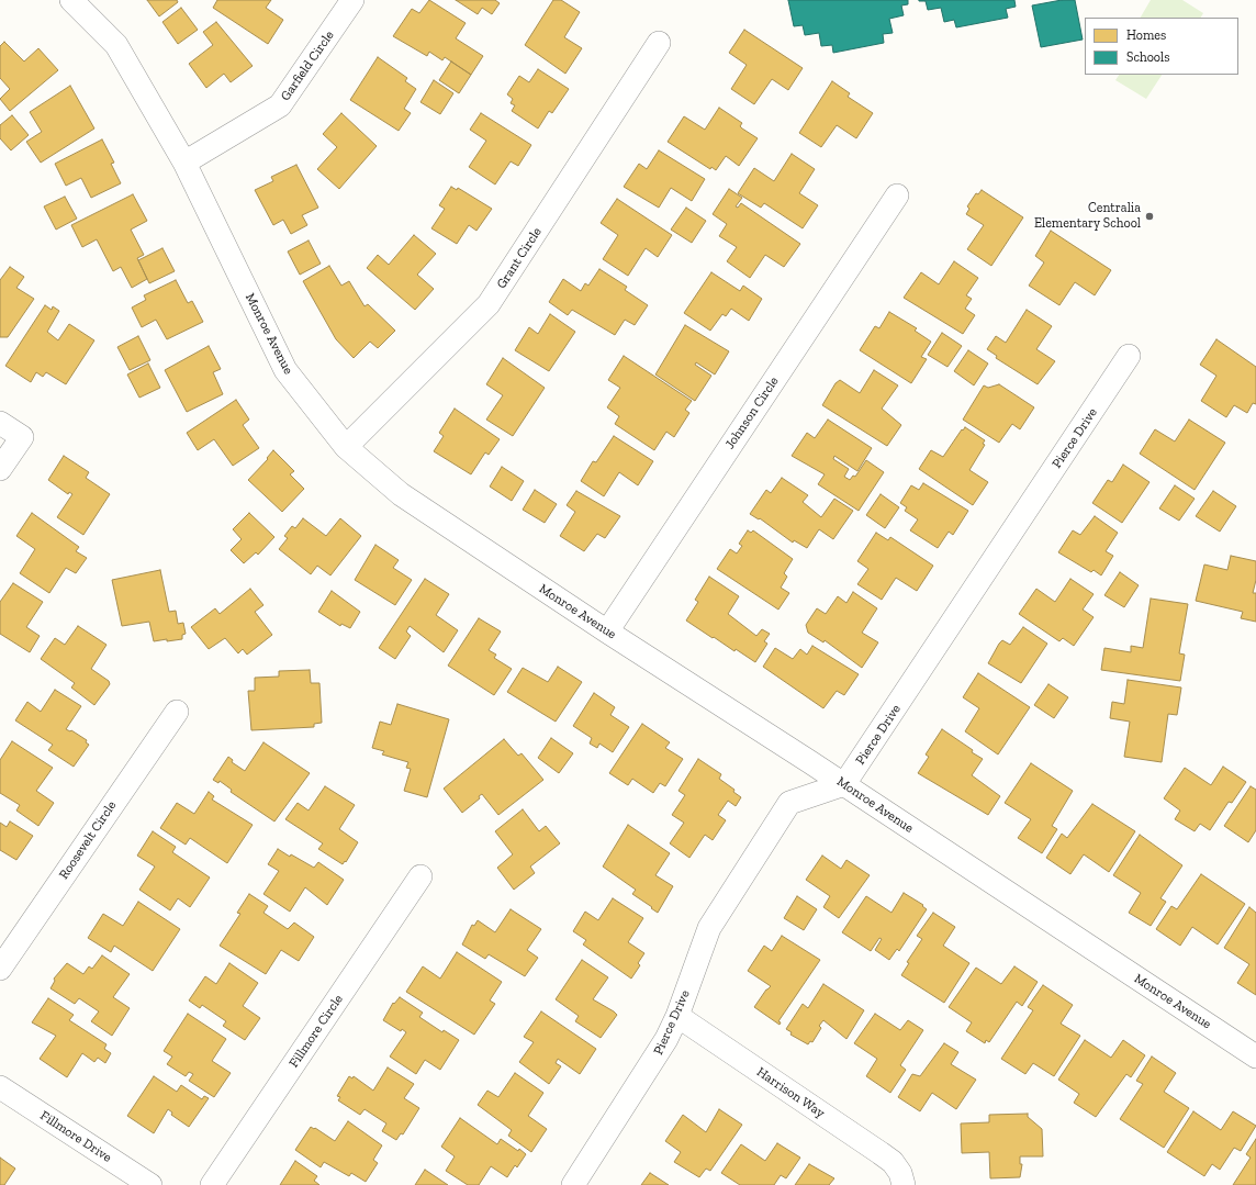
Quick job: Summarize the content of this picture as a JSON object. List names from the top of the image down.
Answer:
{
  "streets": {
    "street": [
      "Garfield Circle",
      "Grant Circle",
      "Monroe Avenue",
      "Johnson Circle",
      "Pierce Drive",
      "Roosevelt Circle",
      "Fillmore Circle",
      "Harrison Way",
      "Fillmore Drive"
    ]
  },
  "crossings": [
    ["Garfield Circle", "Monroe Avenue"],
    ["Grant Circle", "Monroe Avenue"],
    ["Monroe Avenue", "Johnson Circle"],
    ["Monroe Avenue", "Pierce Drive"],
    ["Pierce Drive", "Harrison Way"]
  ],
  "places": ["Centralia Elementary School"],
  "legend": ["Homes", "Schools"]
}
